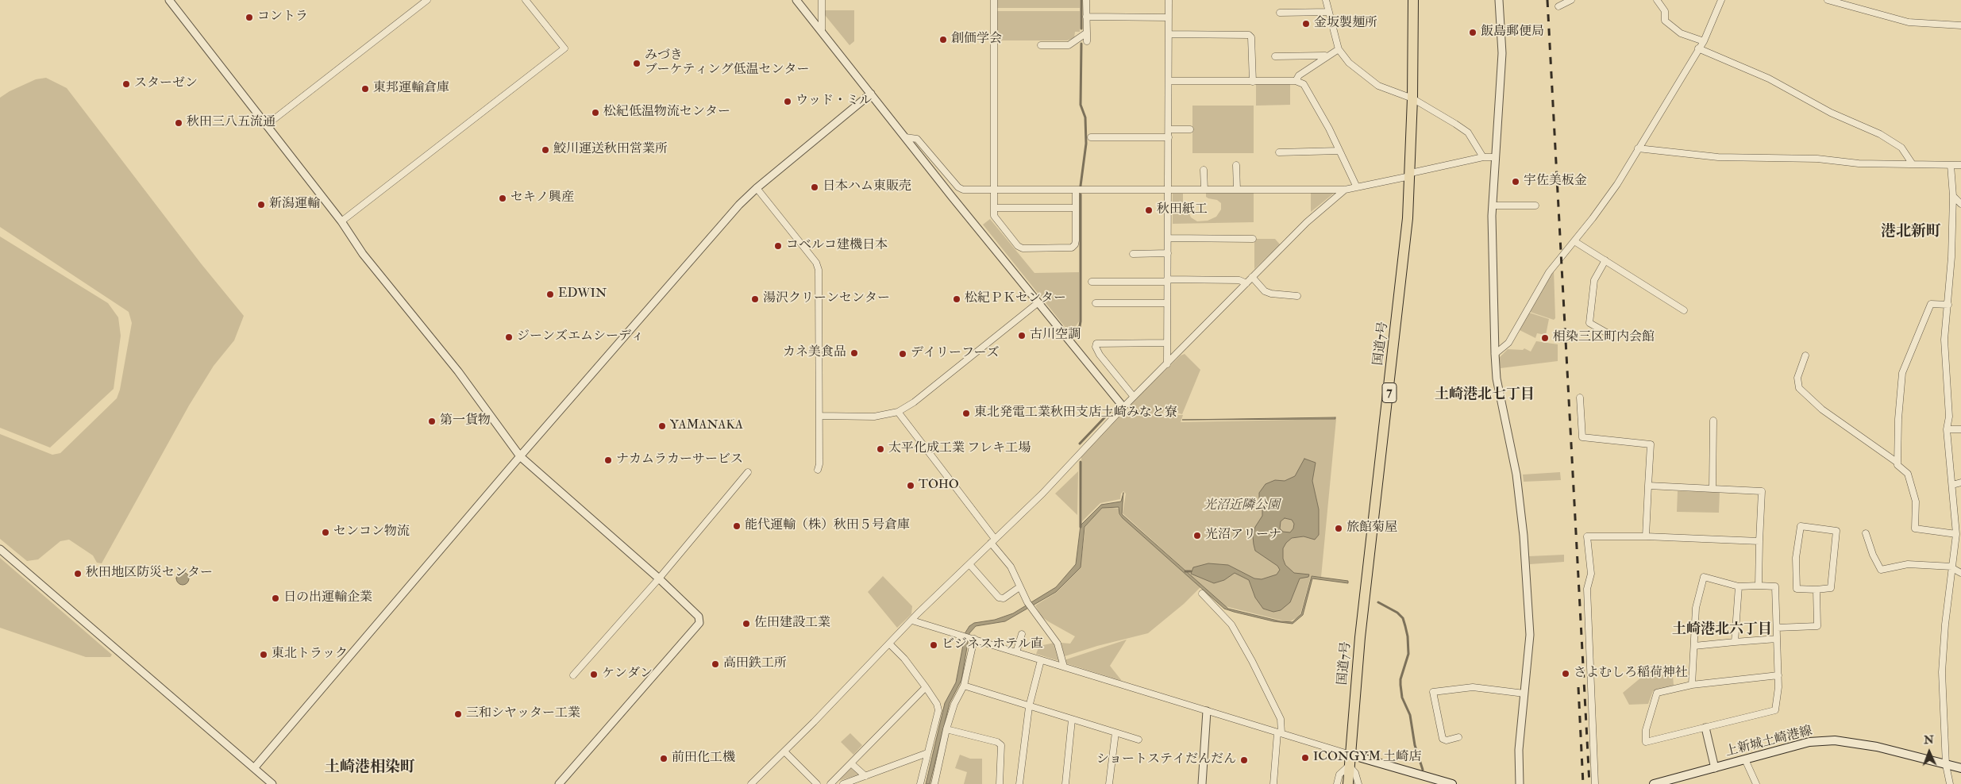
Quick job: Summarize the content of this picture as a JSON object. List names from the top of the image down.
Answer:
{
  "streets": {
    "highway": ["国道7号", "7"],
    "main road": ["上新城土崎港線"]
  },
  "districts": [
    "港北新町",
    "土崎港北七丁目",
    "土崎港北六丁目",
    "土崎港相染町"
  ],
  "parks": ["光沼近隣公園"],
  "places": [
    "コントラ",
    "金坂製麺所",
    "飯島郵便局",
    "創価学会",
    "みづき ブーケティング低温センター",
    "スターゼン",
    "東邦運輸倉庫",
    "ウッド・ミル",
    "松紀低温物流センター",
    "秋田三八五流通",
    "鮫川運送秋田営業所",
    "宇佐美板金",
    "日本ハム東販売",
    "セキノ興産",
    "新潟運輸",
    "秋田紙工",
    "コベルコ建機日本",
    "EDWIN",
    "湯沢クリーンセンター",
    "松紀ＰＫセンター",
    "古川空調",
    "ジーンズエムシーディ",
    "相染三区町内会館",
    "カネ美食品",
    "デイリーフーズ",
    "東北発電工業秋田支店土崎みなと寮",
    "第一貨物",
    "YAMANAKA",
    "太平化成工業 フレキ工場",
    "ナカムラカーサービス",
    "TOHO",
    "能代運輸（株）秋田５号倉庫",
    "旅館菊屋",
    "センコン物流",
    "光沼アリーナ",
    "秋田地区防災センター",
    "日の出運輸企業",
    "佐田建設工業",
    "ビジネスホテル直",
    "東北トラック",
    "高田鉄工所",
    "さよむしろ稲荷神社",
    "ケンダン",
    "三和シヤッター工業",
    "ICONGYM 土崎店",
    "前田化工機",
    "ショートステイだんだん"
  ],
  "north": "top"
}
